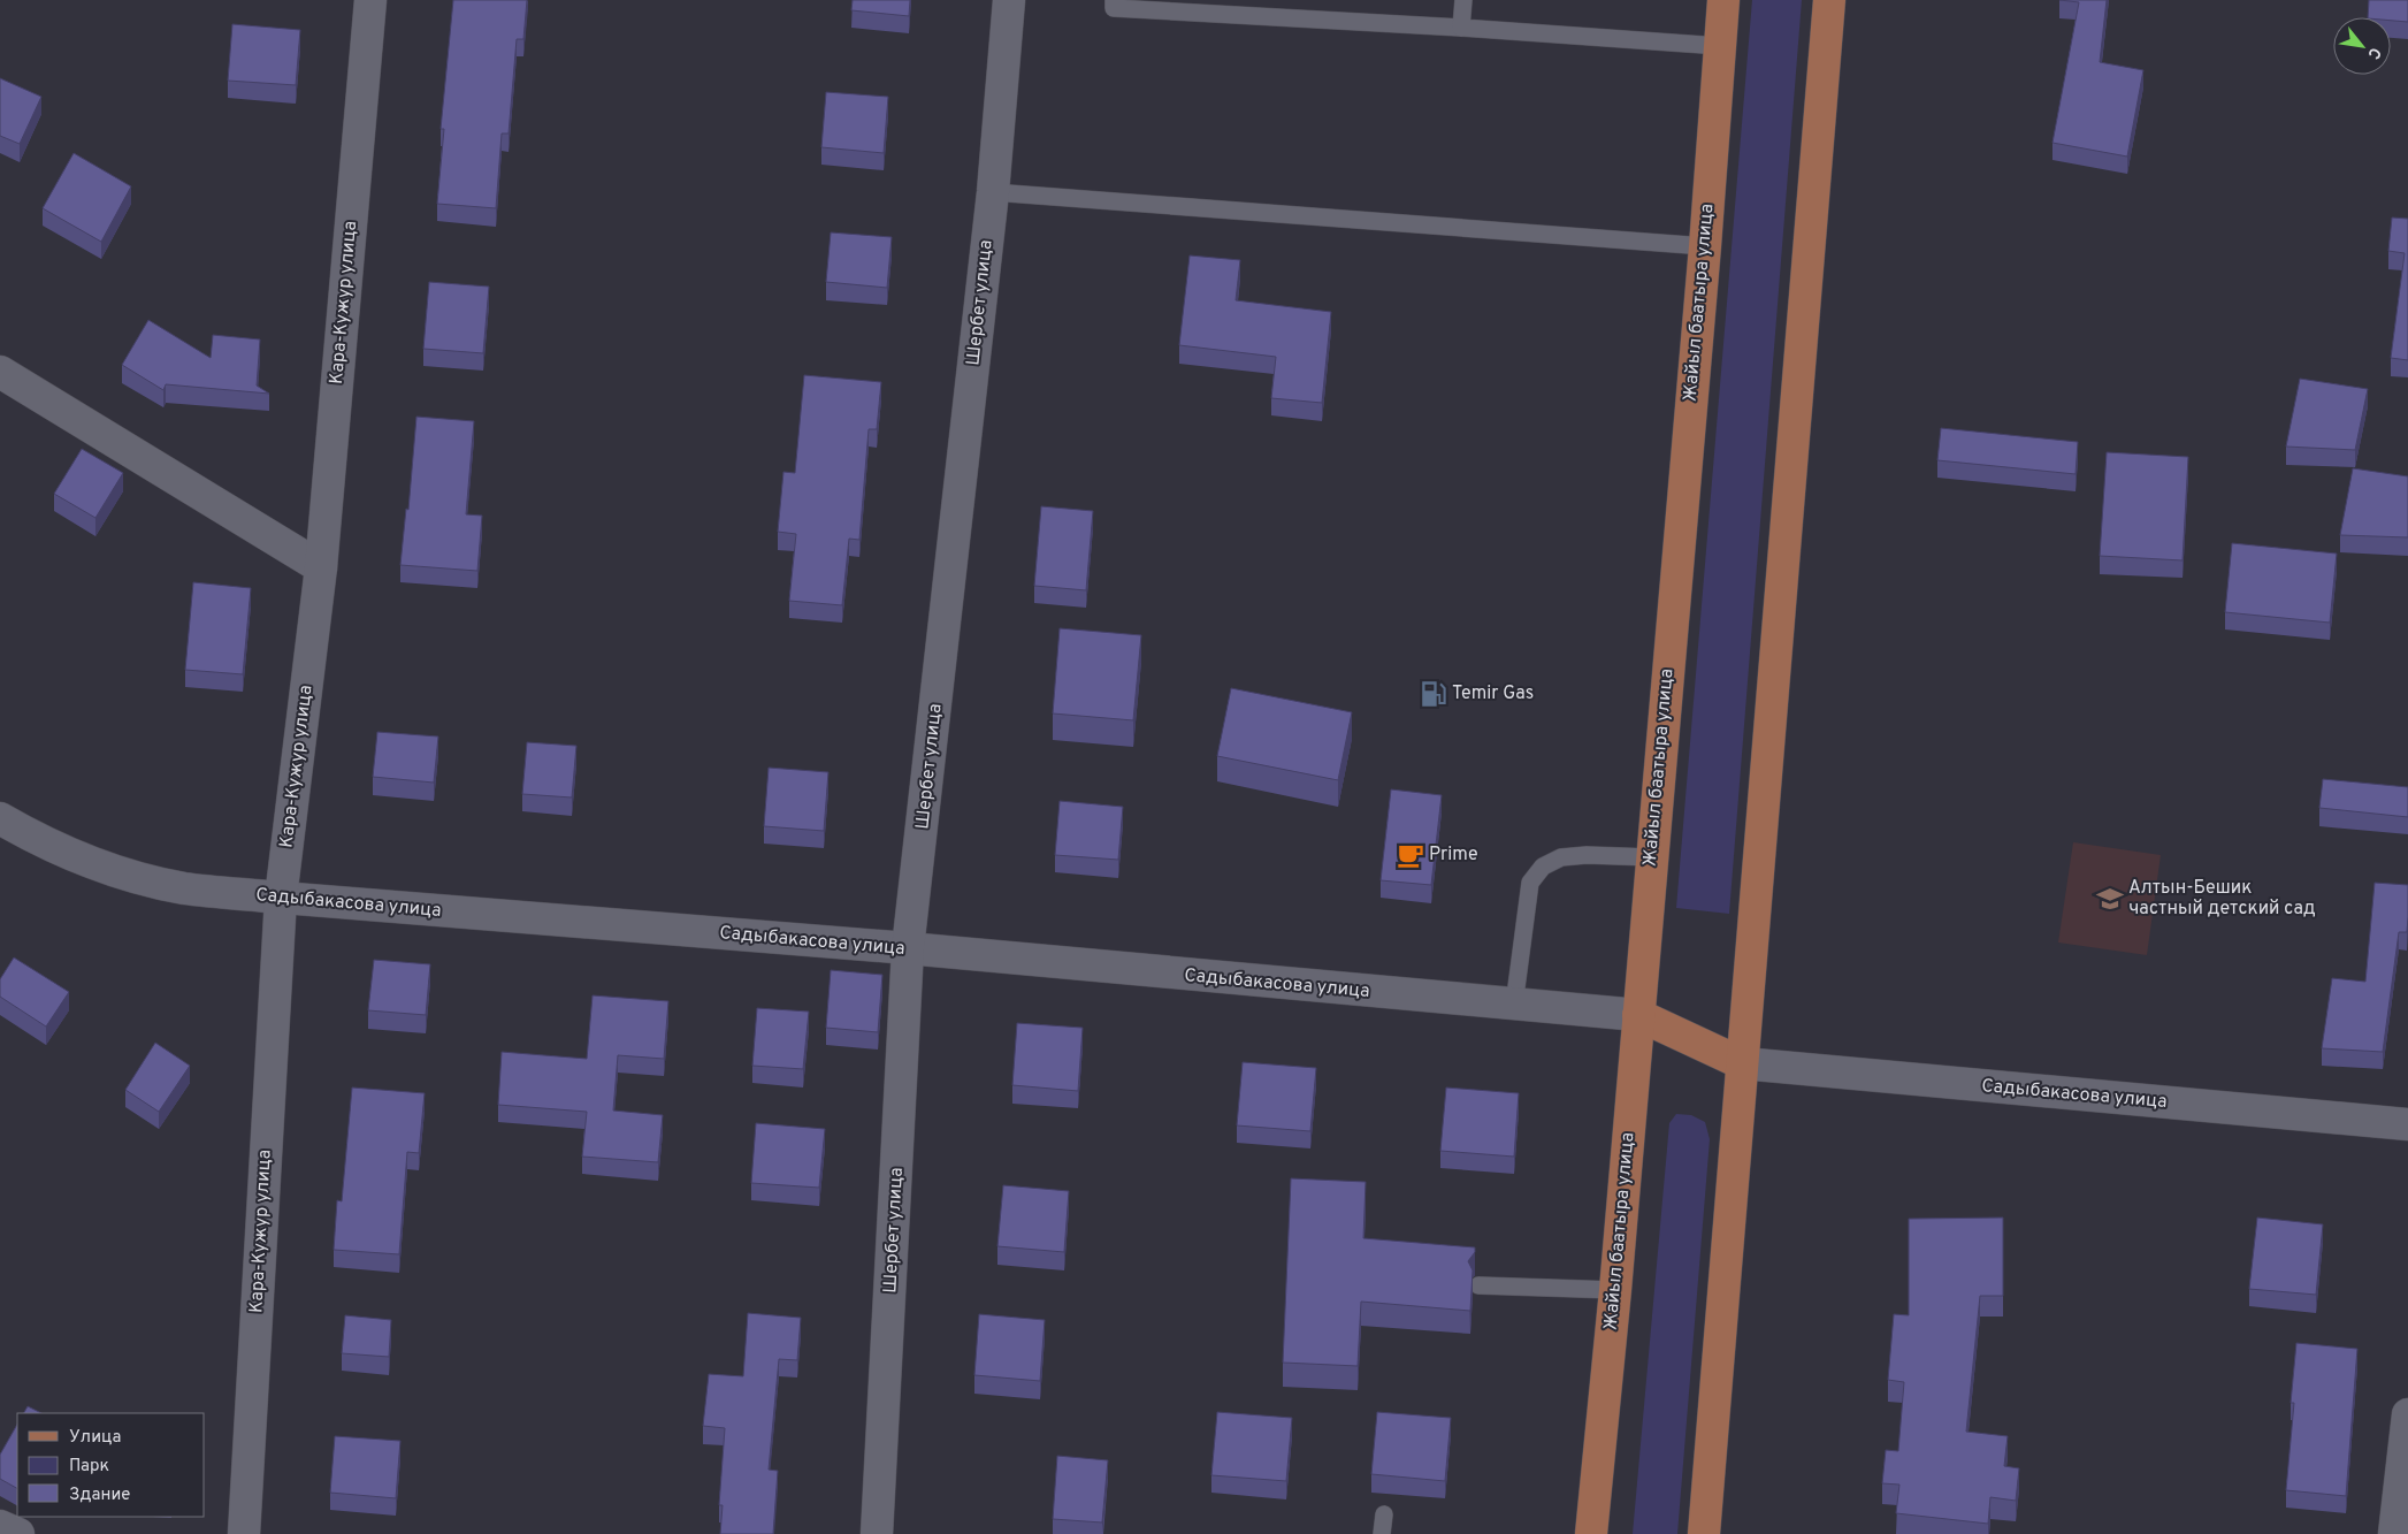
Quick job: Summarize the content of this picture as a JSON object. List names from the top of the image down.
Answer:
{
  "streets": {
    "main road": ["Жайыл баатыра улица"],
    "street": ["Кара-Кужур улица", "Шербет улица", "Садыбакасова улица"]
  },
  "crossings": [
    ["Кара-Кужур улица", "Садыбакасова улица"],
    ["Шербет улица", "Садыбакасова улица"],
    ["Жайыл баатыра улица", "Садыбакасова улица"]
  ],
  "places": {
    "fuel station": ["Temir Gas"],
    "cafe": ["Prime"],
    "school or university": ["Алтын-Бешик частный детский сад"]
  },
  "legend": ["Улица", "Парк", "Здание"],
  "north": "bottom right"
}
